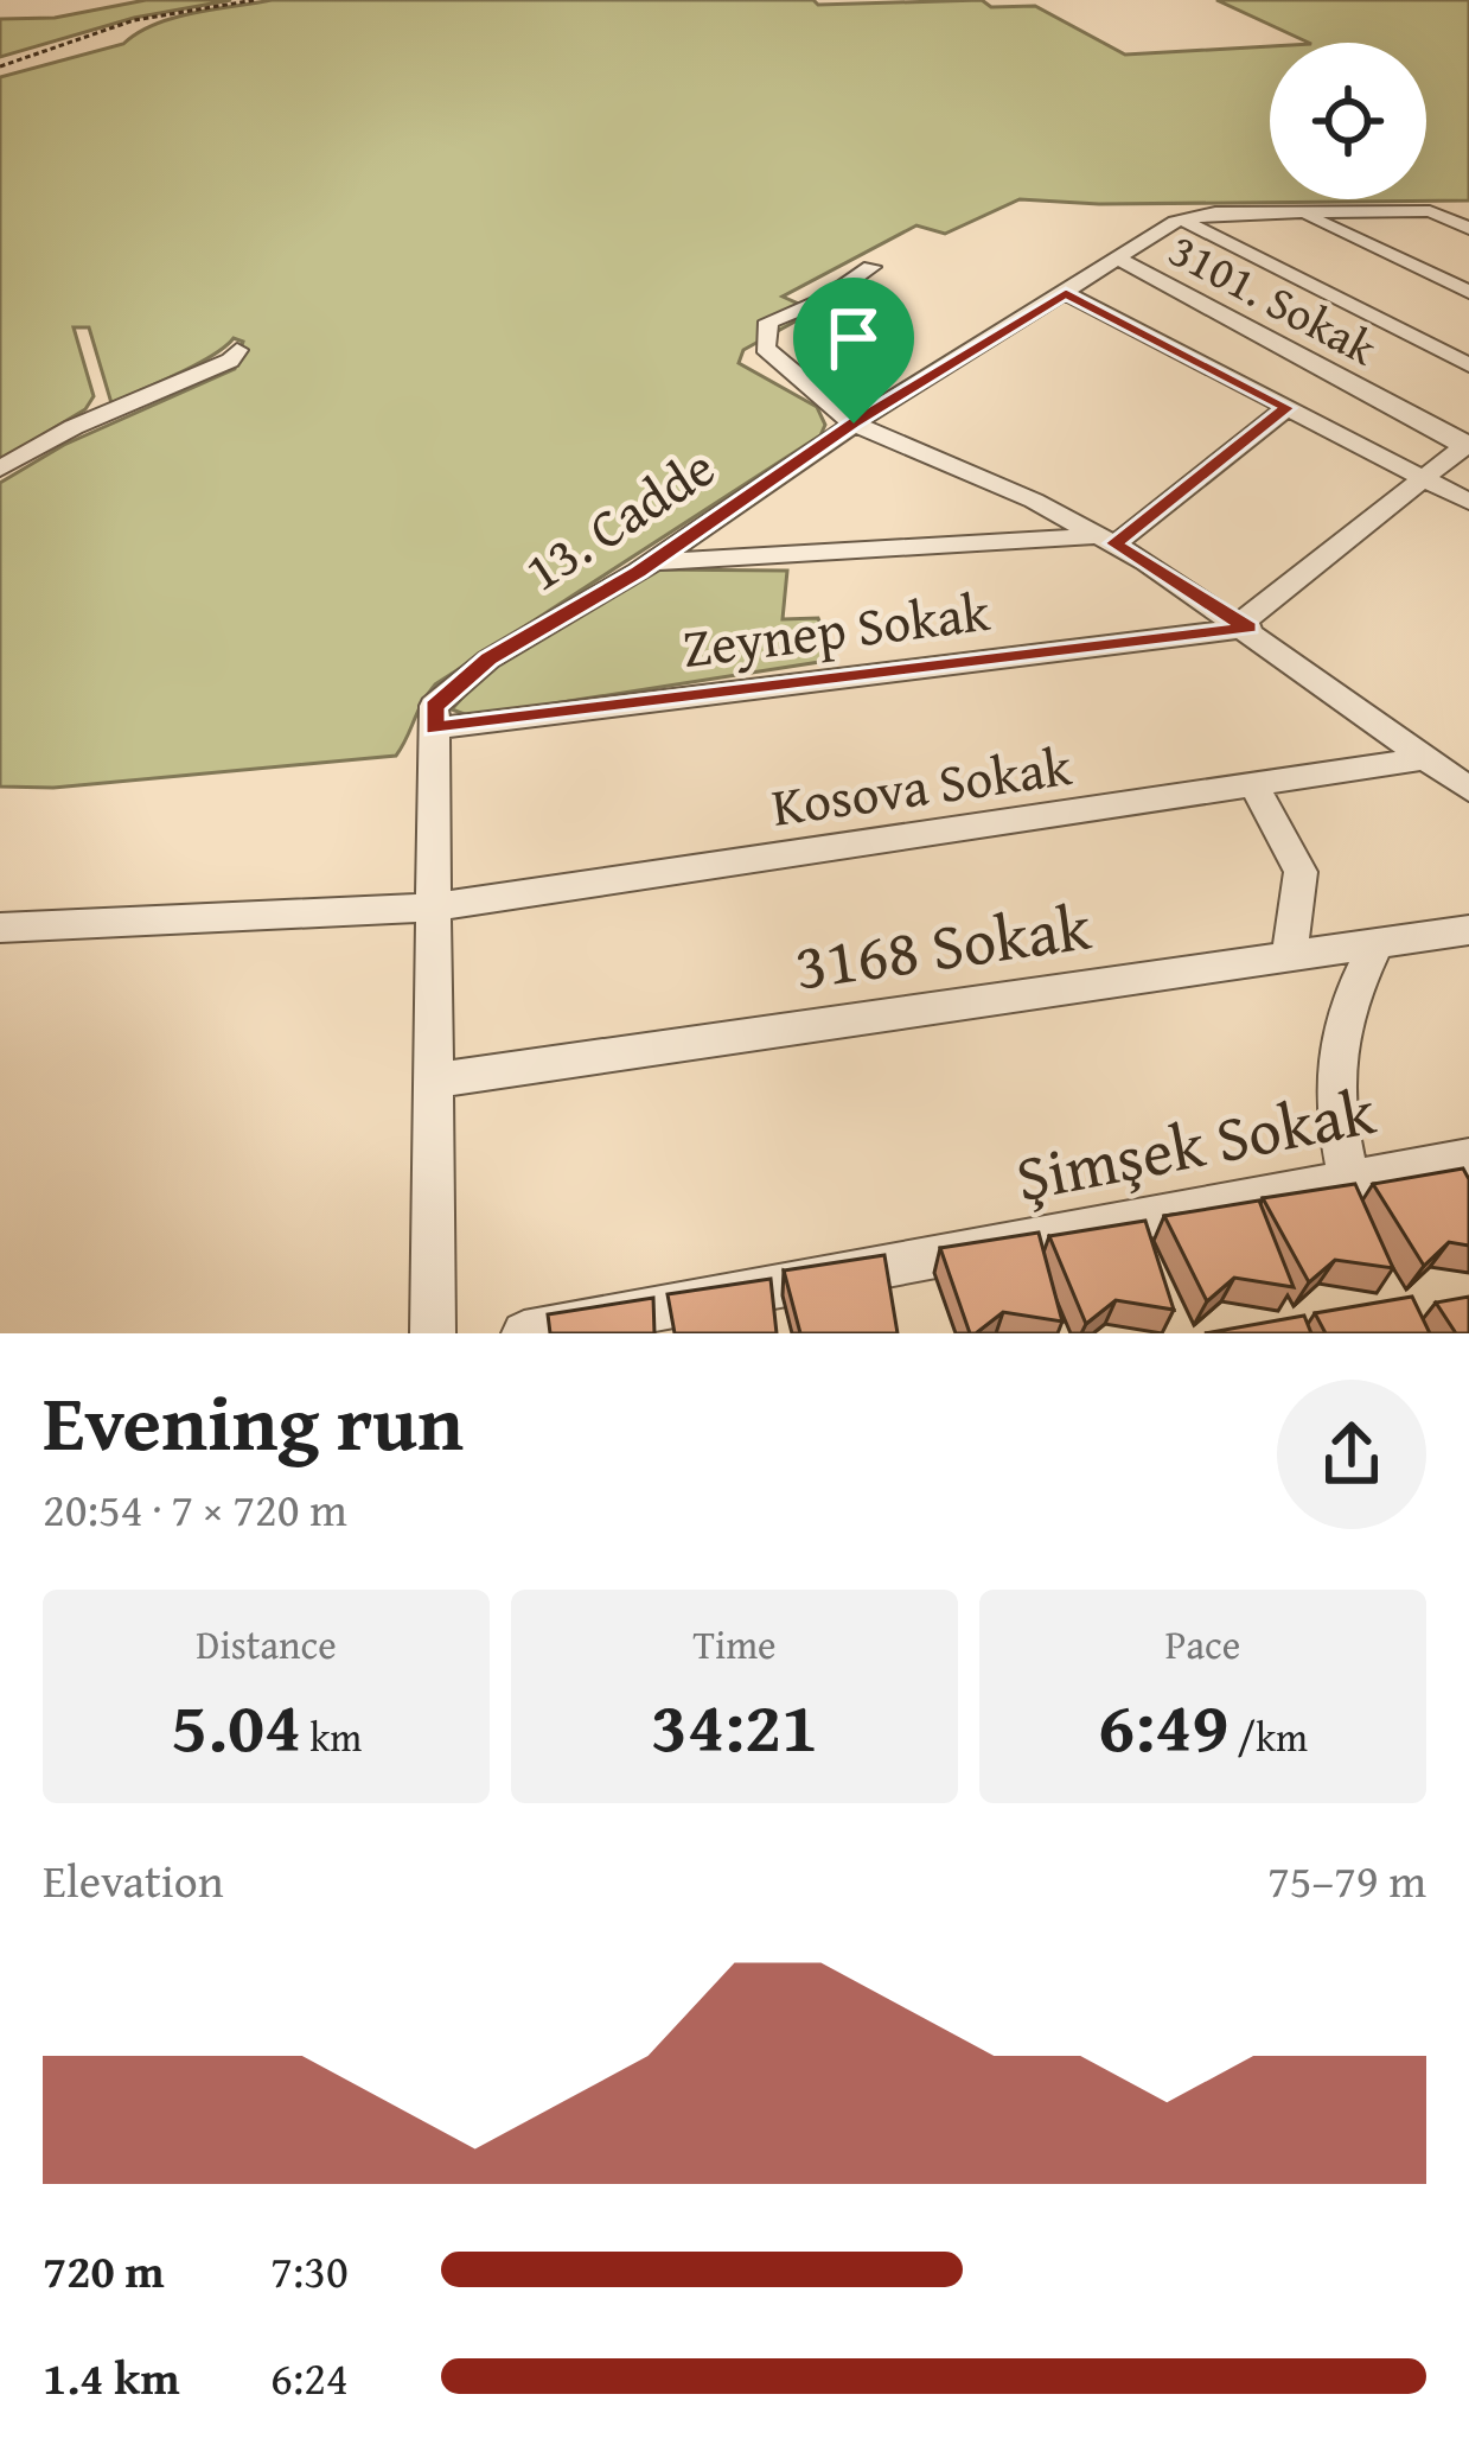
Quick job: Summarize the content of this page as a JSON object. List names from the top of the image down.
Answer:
{
  "streets": {
    "street": [
      "3101. Sokak",
      "13. Cadde",
      "Zeynep Sokak",
      "Kosova Sokak",
      "3168 Sokak",
      "Şimşek Sokak"
    ]
  },
  "crossings": [
    ["3101. Sokak", "13. Cadde"],
    ["13. Cadde", "Zeynep Sokak"]
  ],
  "page": {
    "heading": ["Evening run", "20:54 · 7 × 720 m"],
    "stats": [
      ["Distance", "5.04 km"],
      ["Time", "34:21"],
      ["Pace", "6:49 /km"]
    ],
    "chart": ["Elevation", "75–79 m"],
    "list": [
      {
        "name": "720 m",
        "note": "7:30"
      },
      {
        "name": "1.4 km",
        "note": "6:24"
      }
    ]
  }
}
